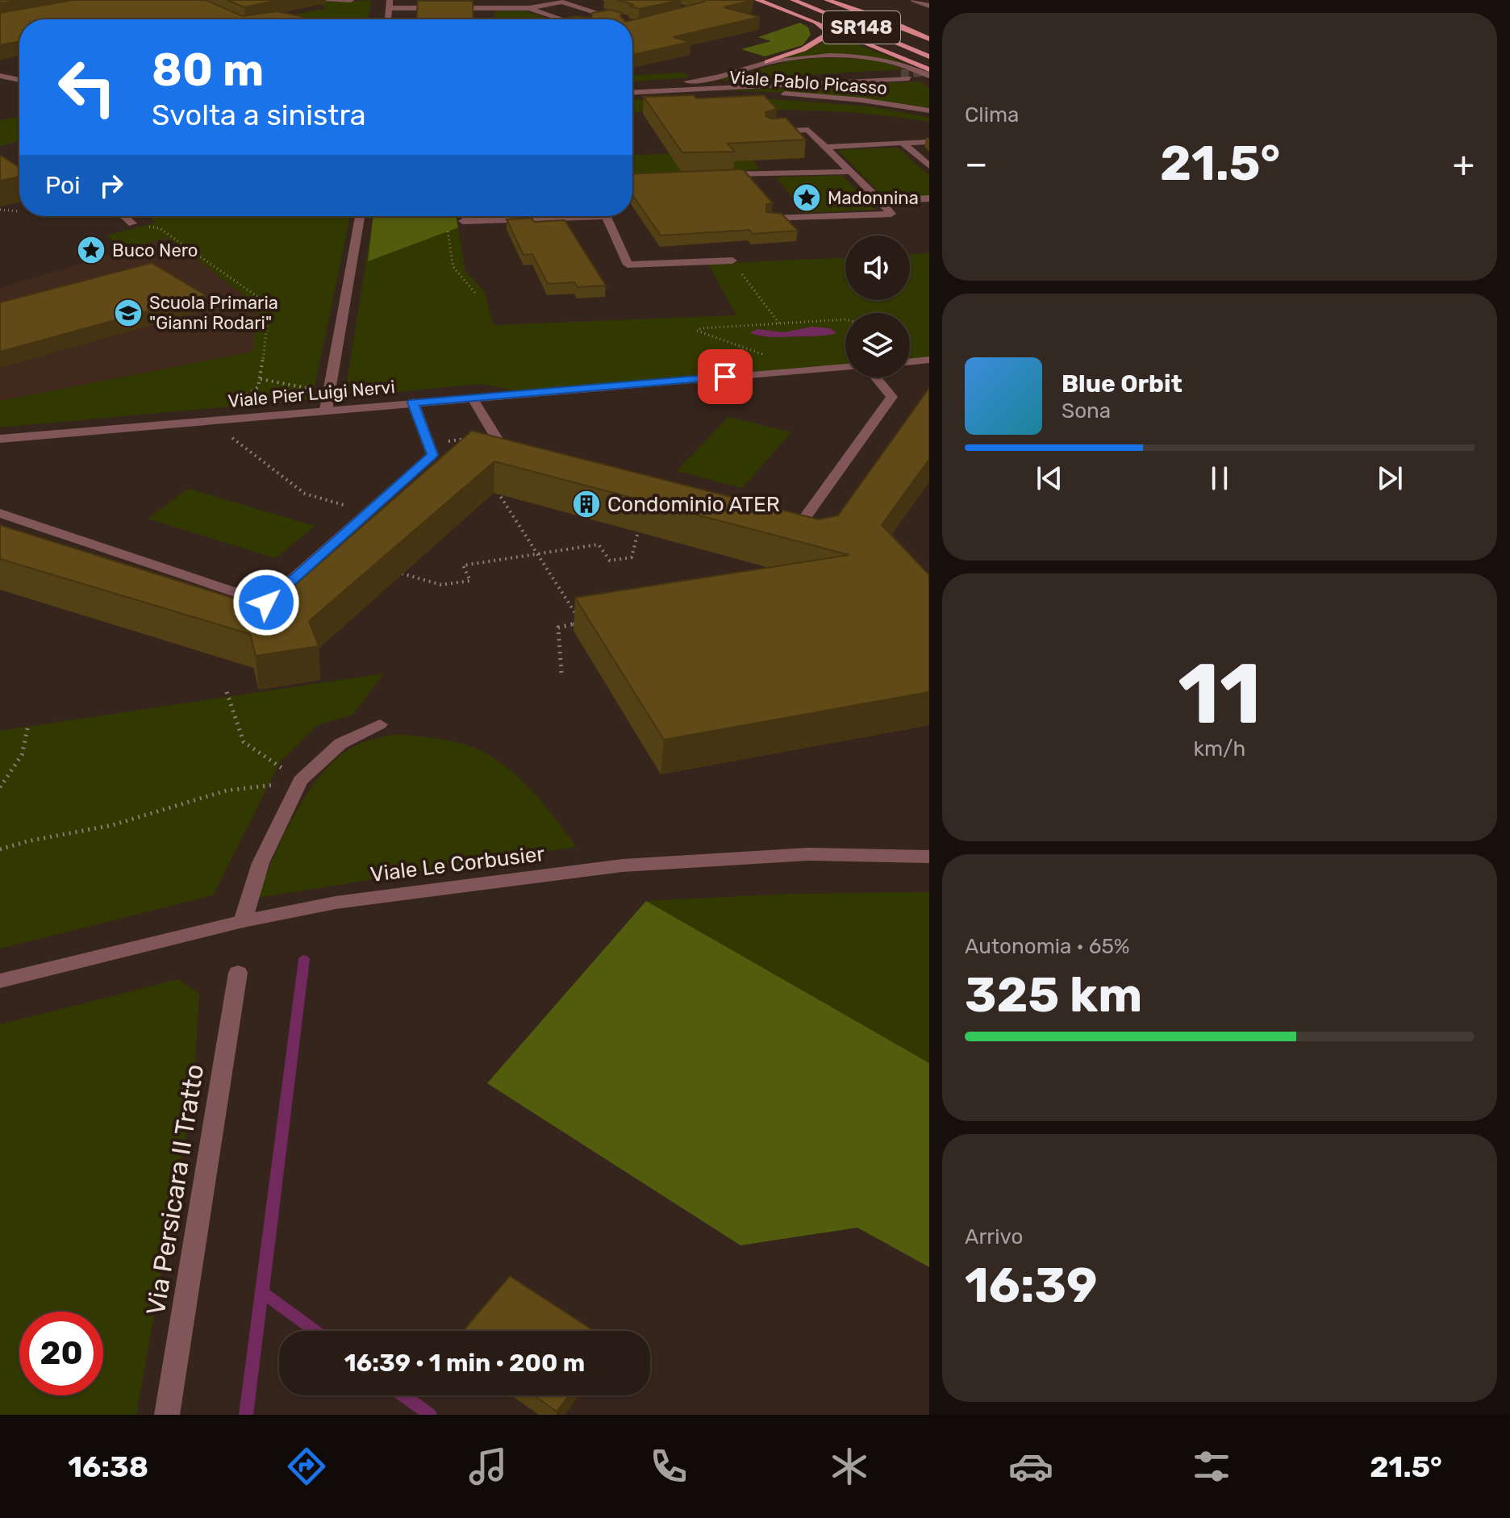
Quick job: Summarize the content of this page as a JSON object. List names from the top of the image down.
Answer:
{
  "streets": {
    "main road": ["SR148"],
    "street": [
      "Viale Pablo Picasso",
      "Viale Pier Luigi Nervi",
      "Viale Le Corbusier",
      "Via Persicara II Tratto"
    ]
  },
  "places": {
    "place": ["Madonnina", "Buco Nero"],
    "school or university": ["Scuola Primaria \"Gianni Rodari\""],
    "building": ["Condominio ATER"]
  },
  "page": {
    "tile": [
      "Clima",
      ["11", "km/h"],
      ["Autonomia · 65%", "325 km"],
      ["Arrivo", "16:39"]
    ],
    "turn": ["80 m", "Svolta a sinistra"],
    "heat": ["−", "21.5°", "+"],
    "then": "Poi",
    "song": ["Blue Orbit", "Sona"],
    "limit": "20",
    "trip": "16:39 · 1 min · 200 m",
    "tabs": ["16:38", "21.5°"]
  }
}
